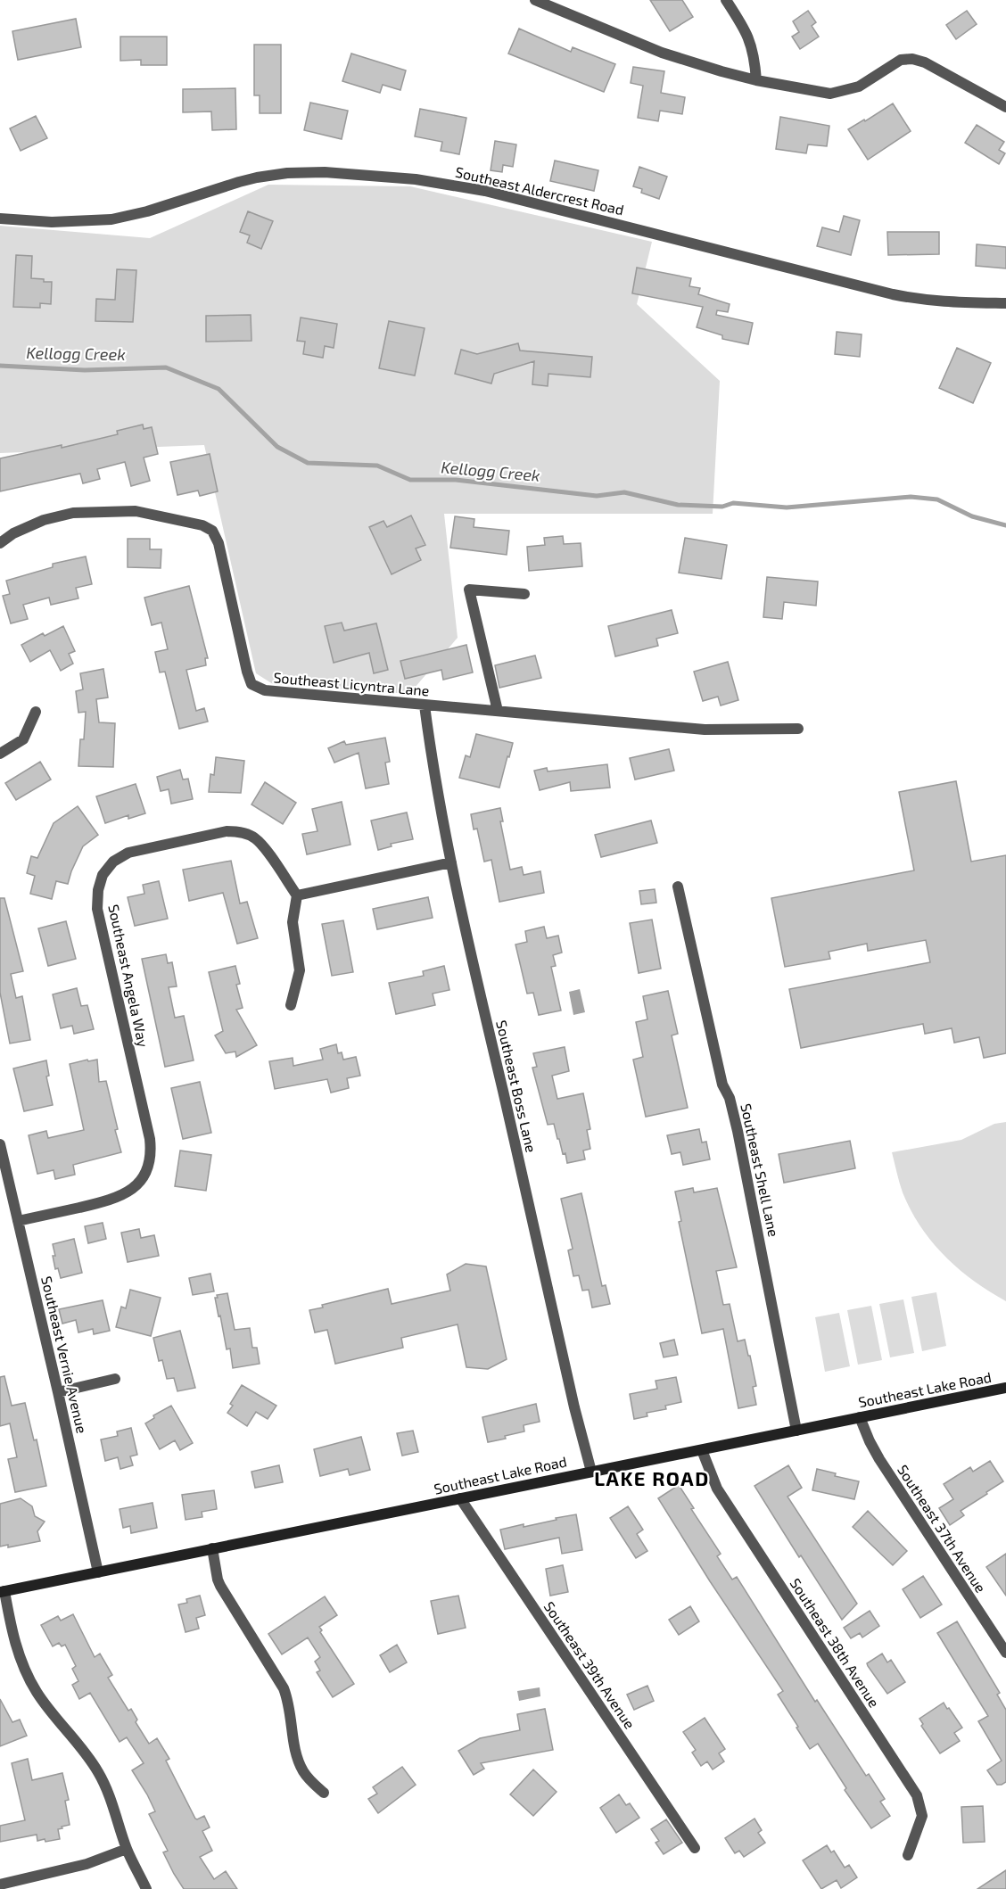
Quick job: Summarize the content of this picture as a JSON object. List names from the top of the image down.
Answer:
{
  "streets": {
    "main road": ["Southeast Lake Road"],
    "street": [
      "Southeast Aldercrest Road",
      "Southeast Licyntra Lane",
      "Southeast Angela Way",
      "Southeast Boss Lane",
      "Southeast Shell Lane",
      "Southeast Vernie Avenue",
      "Southeast 37th Avenue",
      "Southeast 38th Avenue",
      "Southeast 39th Avenue"
    ]
  },
  "crossings": [
    ["Southeast Licyntra Lane", "Southeast Boss Lane"],
    ["Southeast Angela Way", "Southeast Vernie Avenue"],
    ["Southeast Boss Lane", "Southeast Lake Road"],
    ["Southeast Shell Lane", "Southeast Lake Road"],
    ["Southeast Vernie Avenue", "Southeast Lake Road"],
    ["Southeast Lake Road", "Southeast 37th Avenue"],
    ["Southeast Lake Road", "Southeast 38th Avenue"],
    ["Southeast Lake Road", "Southeast 39th Avenue"]
  ],
  "districts": ["LAKE ROAD"],
  "water": ["Kellogg Creek"]
}
